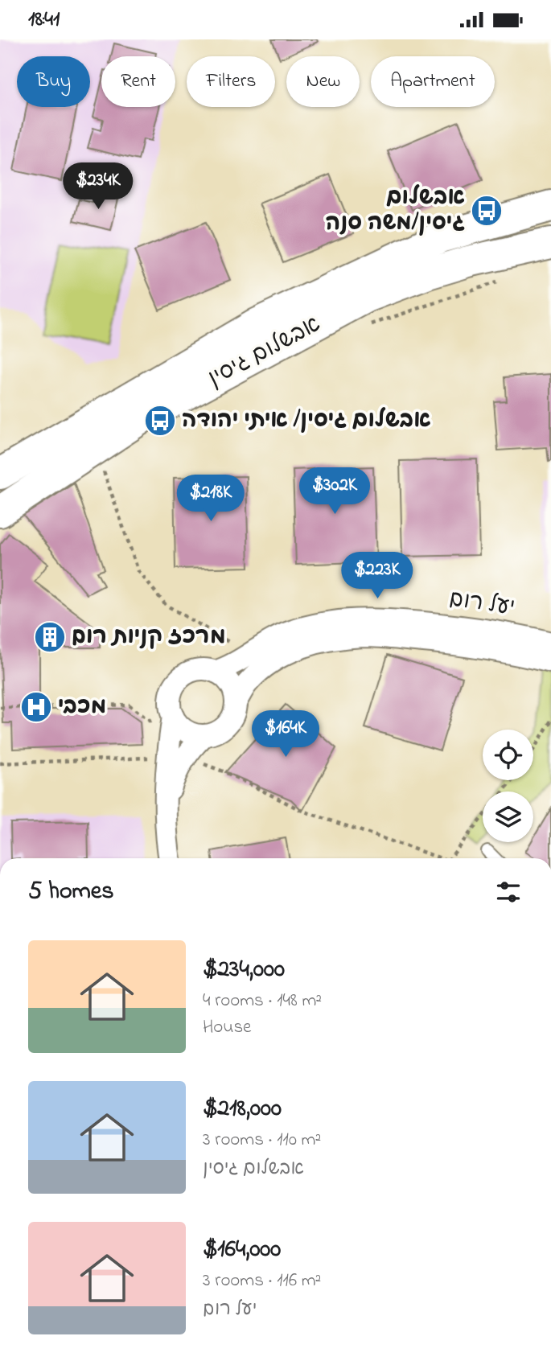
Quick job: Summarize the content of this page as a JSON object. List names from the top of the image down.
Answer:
{
  "streets": {
    "street": ["אבשלום גיסין", "יעל רום"]
  },
  "places": {
    "bus stop": ["אבשלום גיסין/משה סנה", "אבשלום גיסין/ איתי יהודה"],
    "building": ["מרכז קניות רום"],
    "hospital": ["מכבי"]
  },
  "page": {
    "status": "18:41",
    "chip": [
      "Buy",
      "Rent",
      "Filters",
      "New",
      "Apartment"
    ],
    "price": [
      "$234K",
      "$302K",
      "$218K",
      "$223K",
      "$164K"
    ],
    "heading": "5 homes",
    "list": [
      {
        "name": "$234,000",
        "note": "4 rooms · 148 m² · House"
      },
      {
        "name": "$218,000",
        "note": "3 rooms · 110 m² · אבשלום גיסין"
      },
      {
        "name": "$164,000",
        "note": "3 rooms · 116 m² · יעל רום"
      }
    ]
  }
}
